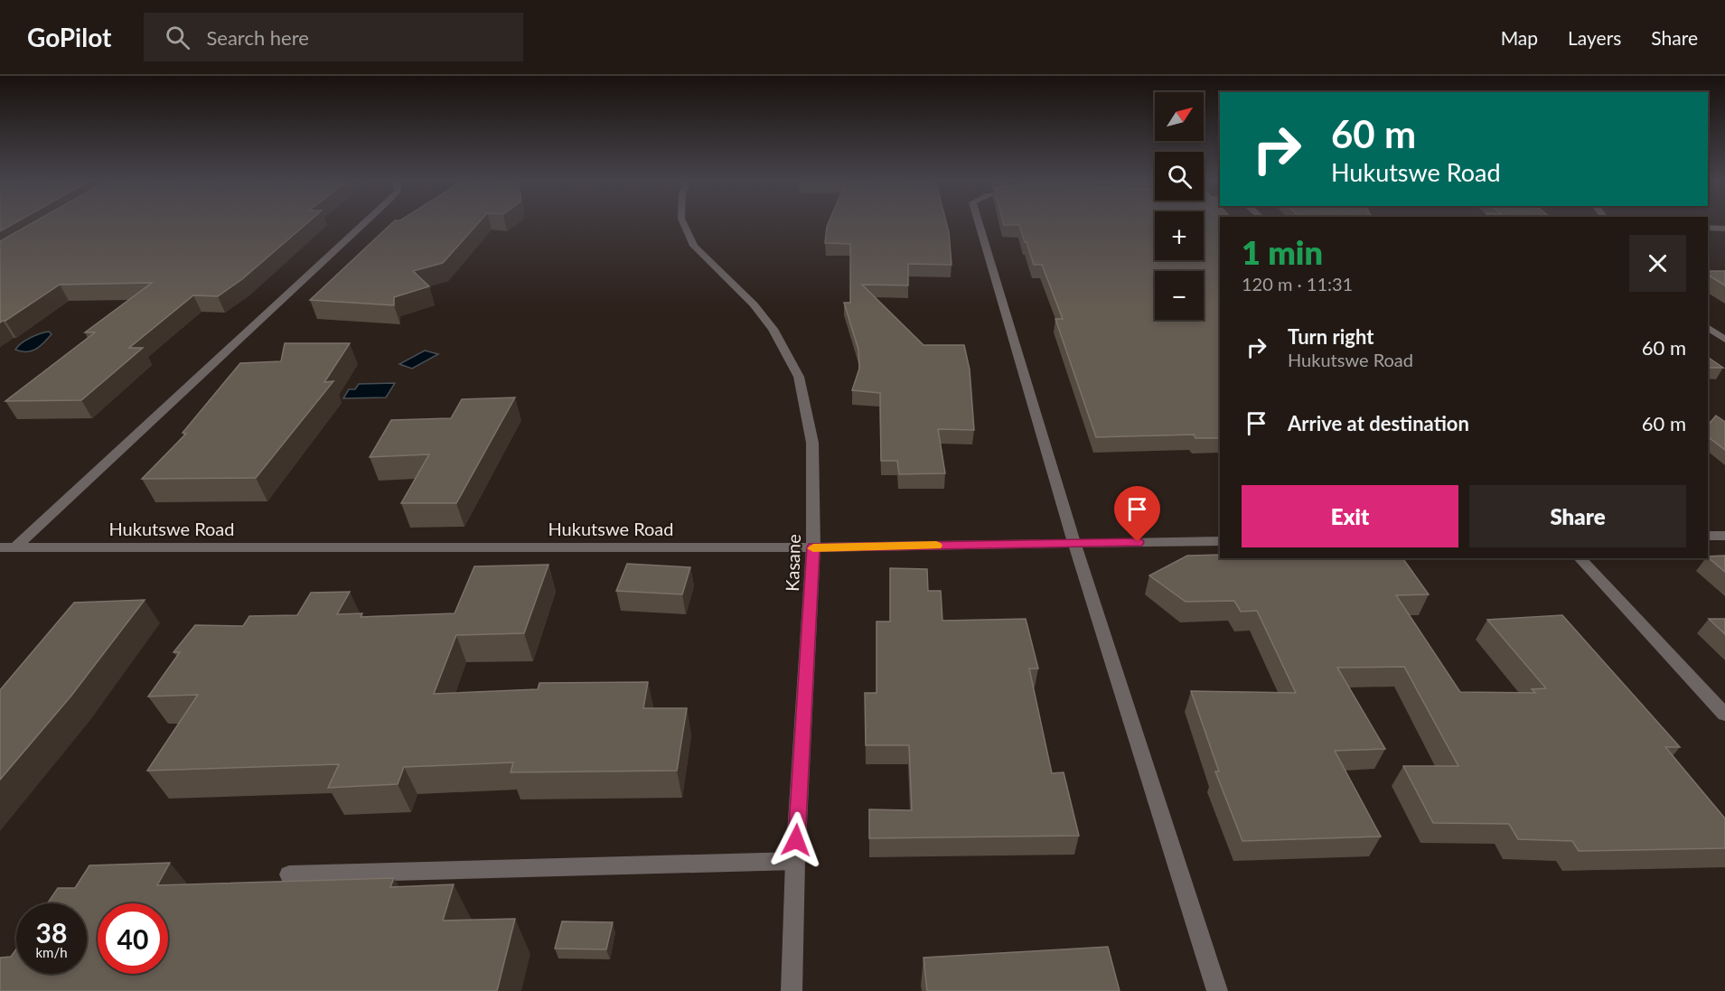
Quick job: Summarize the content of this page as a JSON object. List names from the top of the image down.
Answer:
{
  "streets": {
    "street": ["Hukutswe Road", "Kasane"]
  },
  "crossings": [
    ["Hukutswe Road", "Kasane"]
  ],
  "north": "top right",
  "page": {
    "header": "GoPilot",
    "search": "Search here",
    "nav": ["Map", "Layers", "Share"],
    "map_buttons": ["+", "−"],
    "turn": ["60 m", "Hukutswe Road"],
    "heading": ["1 min", "120 m · 11:31"],
    "list": [
      {
        "name": "Turn right",
        "note": "Hukutswe Road",
        "value": "60 m"
      },
      {
        "name": "Arrive at destination",
        "value": "60 m"
      }
    ],
    "buttons": ["Exit", "Share"],
    "speed": "38 km/h",
    "limit": "40"
  }
}
